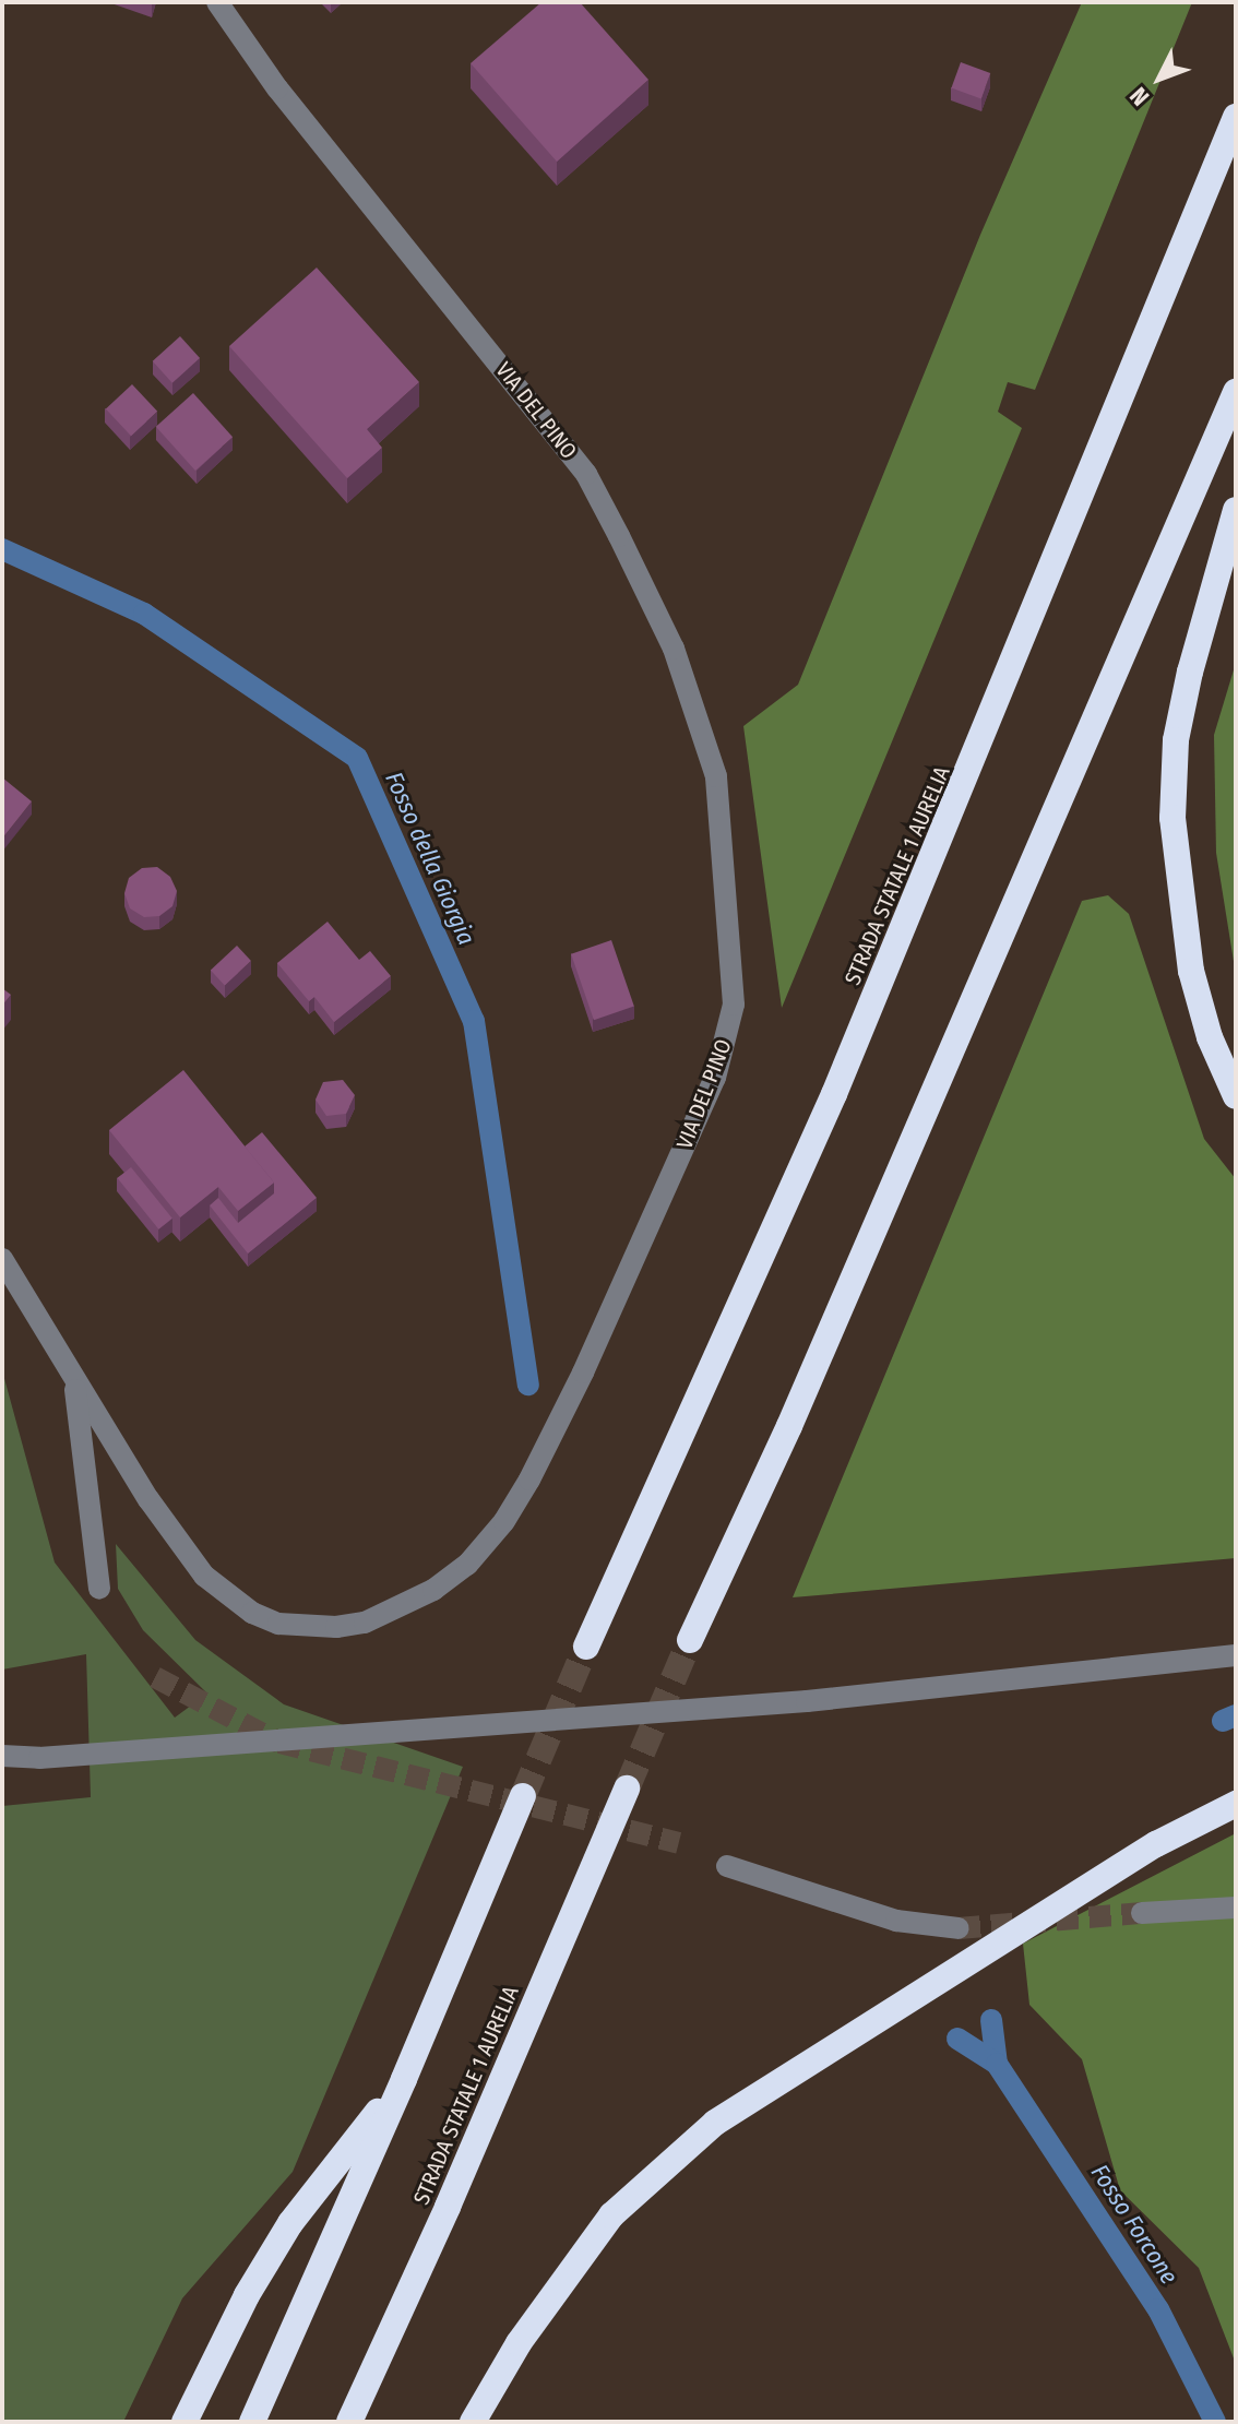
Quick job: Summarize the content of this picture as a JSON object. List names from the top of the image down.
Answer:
{
  "streets": {
    "highway": ["STRADA STATALE 1 AURELIA"],
    "street": ["VIA DEL PINO"]
  },
  "water": ["Fosso della Giorgia", "Fosso Forcone"],
  "north": "bottom left"
}
